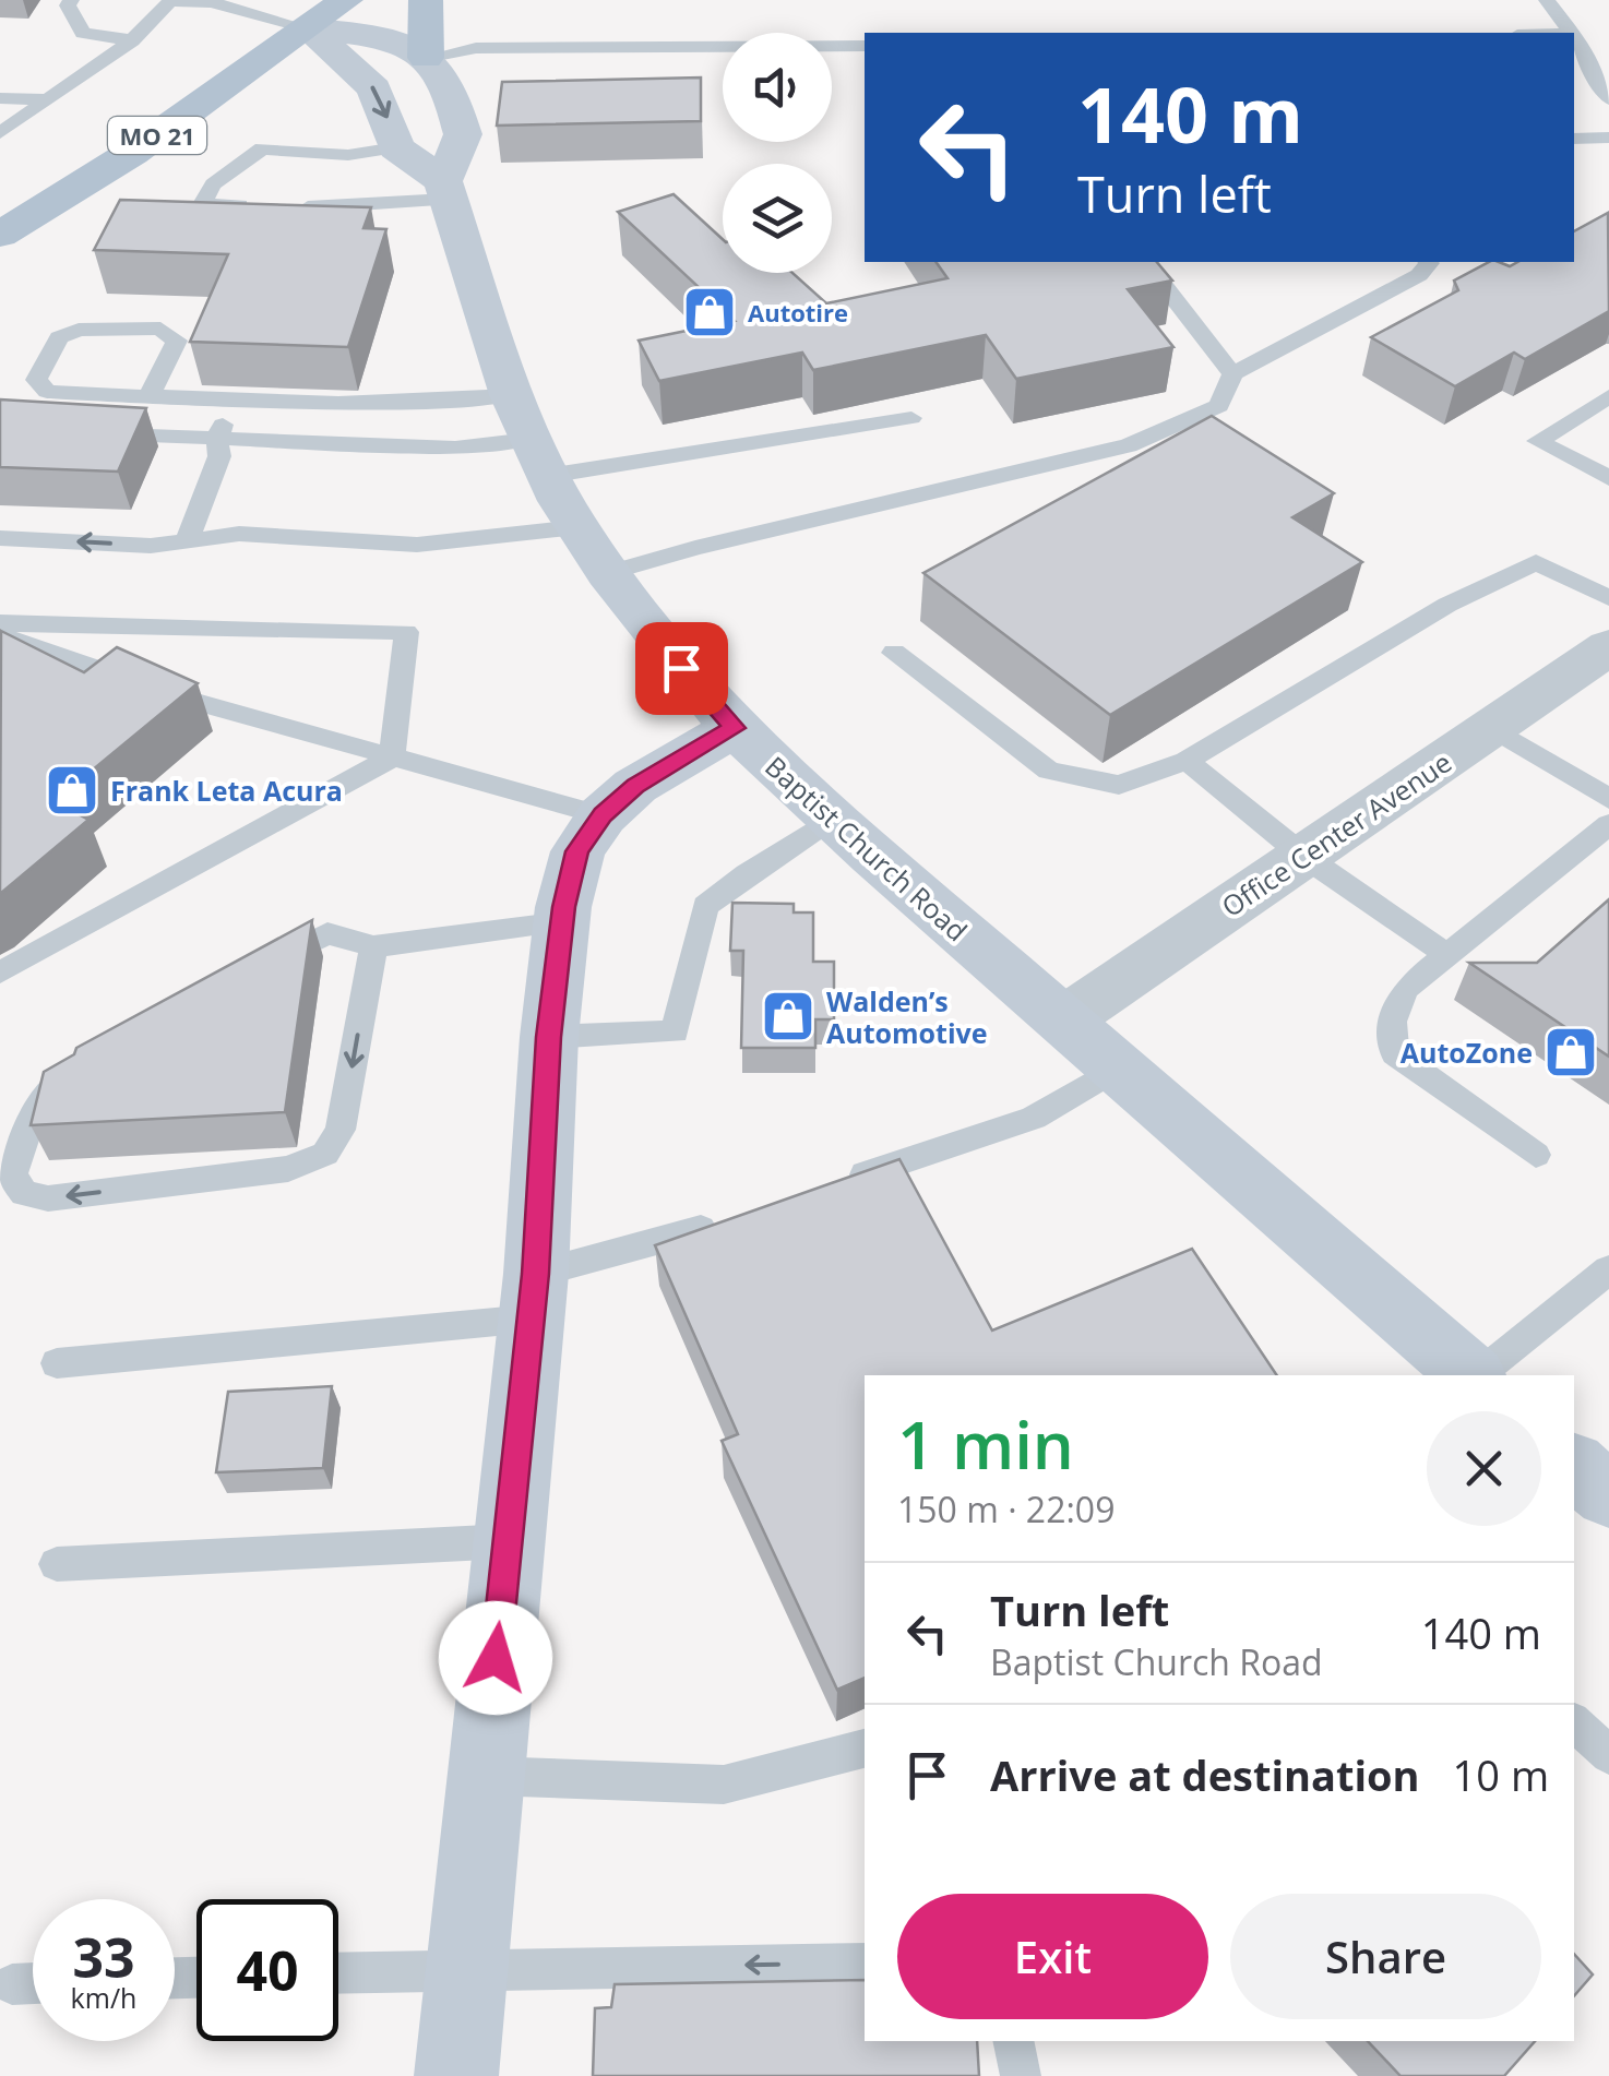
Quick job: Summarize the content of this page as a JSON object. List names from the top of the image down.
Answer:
{
  "streets": {
    "main road": ["MO 21"],
    "street": ["Office Center Avenue", "Baptist Church Road"]
  },
  "crossings": [
    ["Office Center Avenue", "Baptist Church Road"]
  ],
  "places": {
    "shop": [
      "Autotire",
      "Frank Leta Acura",
      "Walden’s Automotive",
      "AutoZone"
    ]
  },
  "page": {
    "turn": ["140 m", "Turn left"],
    "heading": ["1 min", "150 m · 22:09"],
    "list": [
      {
        "name": "Turn left",
        "note": "Baptist Church Road",
        "value": "140 m"
      },
      {
        "name": "Arrive at destination",
        "value": "10 m"
      }
    ],
    "buttons": ["Exit", "Share"],
    "speed": "33 km/h",
    "limit": "40"
  }
}
